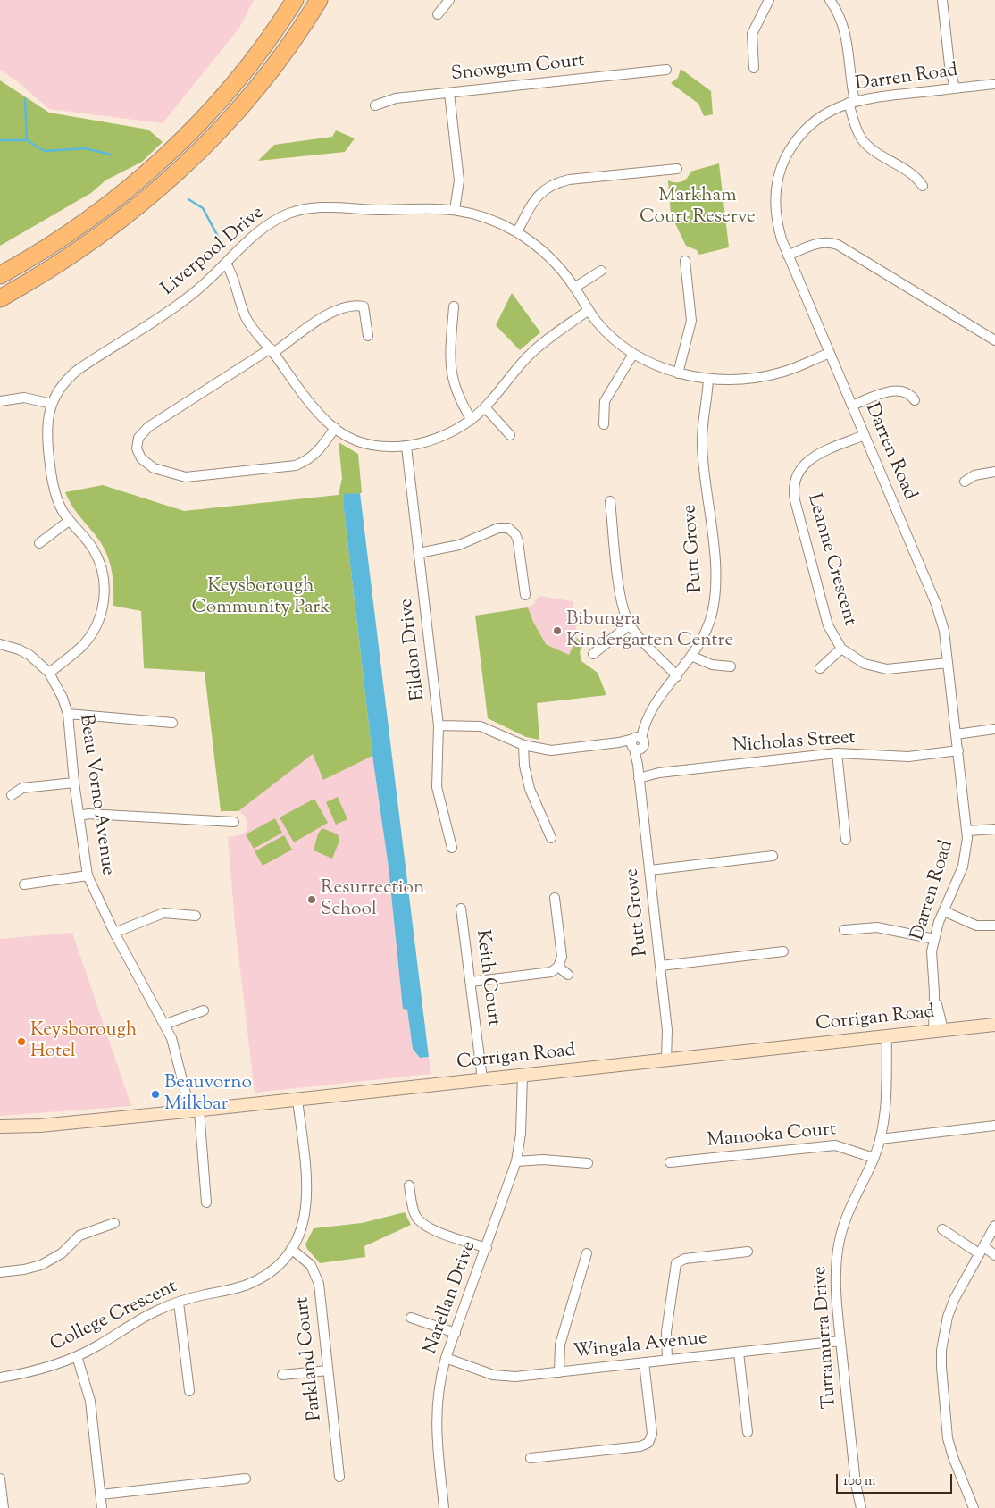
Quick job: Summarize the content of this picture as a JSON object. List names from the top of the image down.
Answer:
{
  "streets": {
    "main road": ["Corrigan Road"],
    "street": [
      "Snowgum Court",
      "Darren Road",
      "Liverpool Drive",
      "Putt Grove",
      "Leanne Crescent",
      "Eildon Drive",
      "Nicholas Street",
      "Beau Vorno Avenue",
      "Keith Court",
      "Manooka Court",
      "Narellan Drive",
      "College Crescent",
      "Turramurra Drive",
      "Wingala Avenue",
      "Parkland Court"
    ]
  },
  "crossings": [
    ["Darren Road", "Liverpool Drive"],
    ["Darren Road", "Leanne Crescent"],
    ["Darren Road", "Nicholas Street"],
    ["Darren Road", "Corrigan Road"],
    ["Liverpool Drive", "Putt Grove"],
    ["Liverpool Drive", "Beau Vorno Avenue"],
    ["Putt Grove", "Nicholas Street"],
    ["Putt Grove", "Corrigan Road"],
    ["Beau Vorno Avenue", "Corrigan Road"],
    ["Keith Court", "Corrigan Road"],
    ["Corrigan Road", "Narellan Drive"],
    ["Corrigan Road", "College Crescent"],
    ["Corrigan Road", "Turramurra Drive"],
    ["Manooka Court", "Turramurra Drive"],
    ["Narellan Drive", "Wingala Avenue"],
    ["College Crescent", "Parkland Court"],
    ["Turramurra Drive", "Wingala Avenue"]
  ],
  "parks": ["Markham Court Reserve", "Keysborough Community Park"],
  "places": [
    "Bibungra Kindergarten Centre",
    "Resurrection School",
    "Keysborough Hotel",
    "Beauvorno Milkbar"
  ],
  "scale_bar": "100 m"
}
